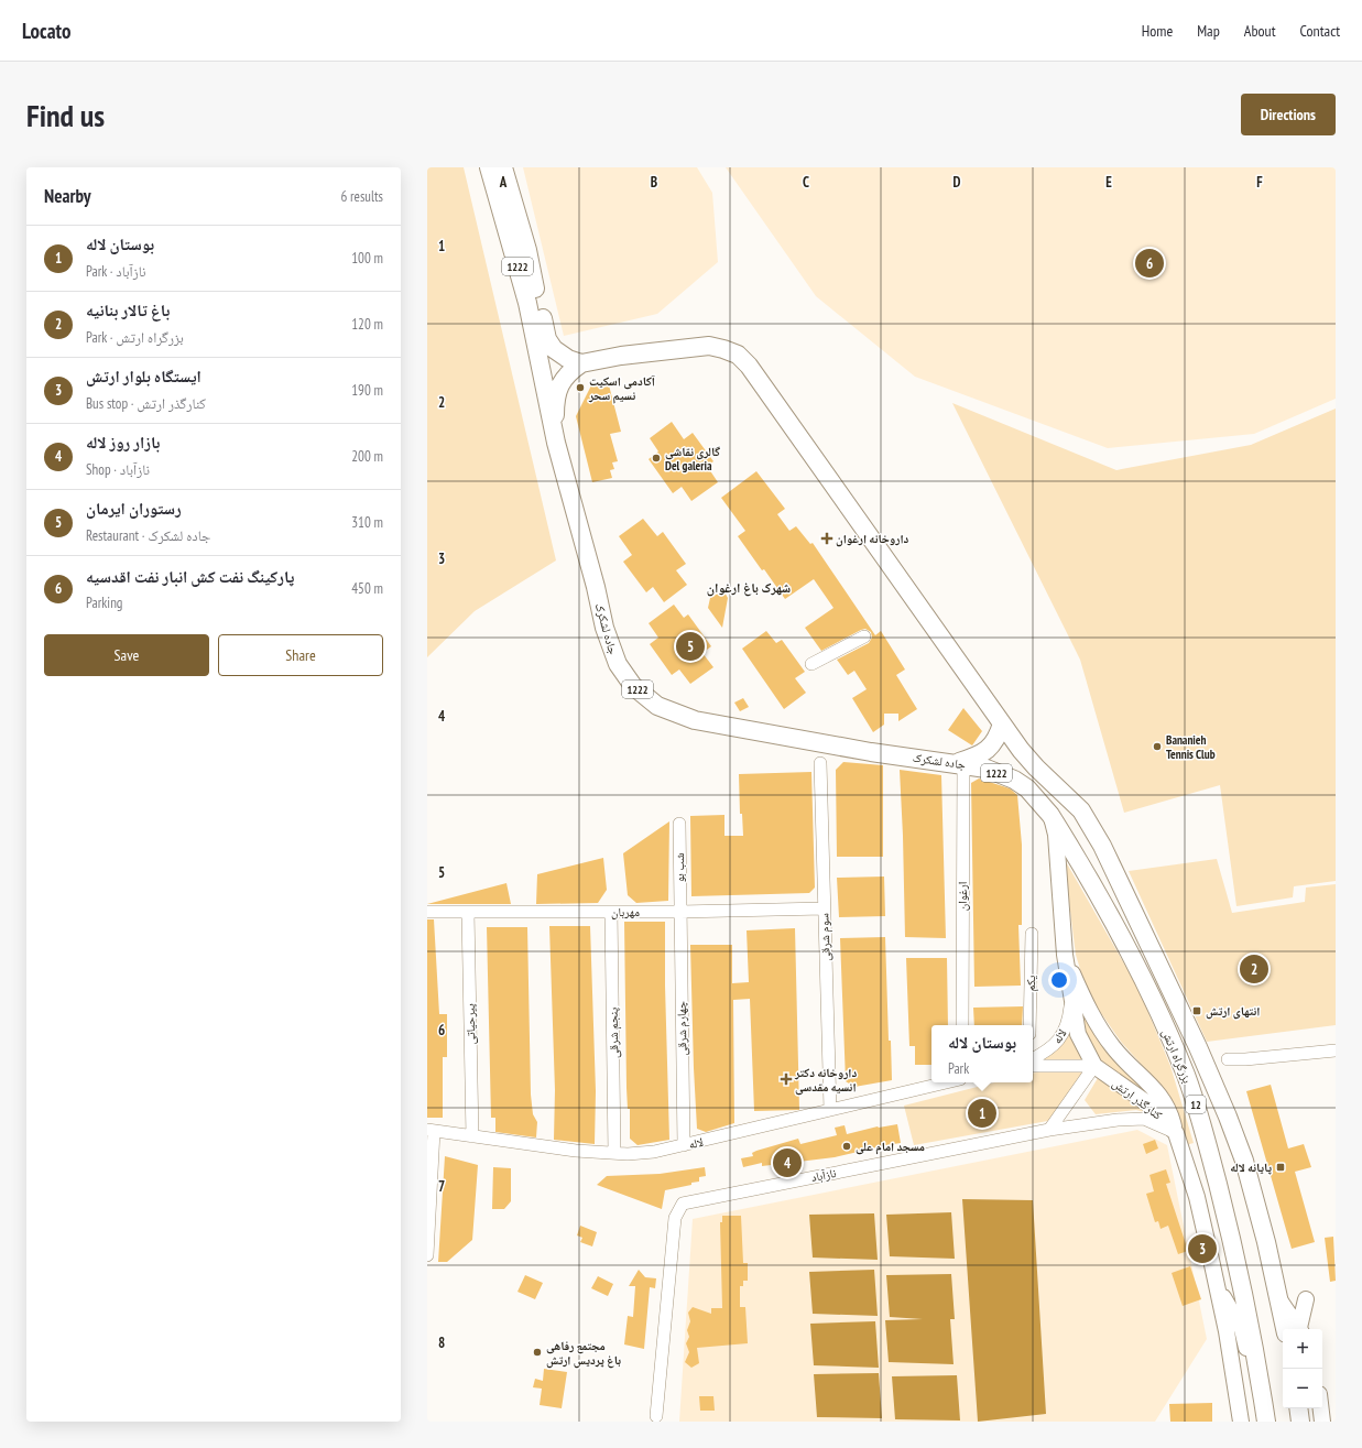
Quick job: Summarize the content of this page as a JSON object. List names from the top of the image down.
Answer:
{
  "streets": {
    "highway": [
      "1222",
      "جاده لشکرک",
      "بزرگراه ارتش",
      "کنارگذر ارتش",
      "12"
    ],
    "street": [
      "شب بو",
      "ارغوان",
      "مهربان",
      "سوم شرقی",
      "یکم",
      "پیرحیاتی",
      "چهارم شرقی",
      "پنجم شرقی",
      "لاله",
      "نازآباد"
    ]
  },
  "crossings": [
    ["1222", "جاده لشکرک"],
    ["1222", "ارغوان"],
    ["1222", "بزرگراه ارتش"],
    ["جاده لشکرک", "ارغوان"],
    ["جاده لشکرک", "کنارگذر ارتش"],
    ["شب بو", "مهربان"],
    ["شب بو", "چهارم شرقی"],
    ["مهربان", "سوم شرقی"],
    ["مهربان", "پیرحیاتی"],
    ["مهربان", "چهارم شرقی"],
    ["مهربان", "پنجم شرقی"],
    ["سوم شرقی", "لاله"],
    ["پیرحیاتی", "لاله"],
    ["چهارم شرقی", "لاله"],
    ["پنجم شرقی", "لاله"],
    ["لاله", "کنارگذر ارتش"],
    ["بزرگراه ارتش", "کنارگذر ارتش"],
    ["کنارگذر ارتش", "نازآباد"]
  ],
  "districts": ["شهرک باغ ارغوان"],
  "places": {
    "other": [
      "آکادمی اسکیت نسیم سحر",
      "گالرى نقاشى Del galeria",
      "Bananieh Tennis Club",
      "مسجد امام علی",
      "مجتمع رفاهی باغ پردیس ارتش"
    ],
    "health": ["داروخانه ارغوان", "داروخانه دکتر انسیه مقدسی"],
    "transit": ["انتهای ارتش", "پایانه لاله"]
  },
  "page": {
    "header": "Locato",
    "nav": [
      "Home",
      "Map",
      "About",
      "Contact"
    ],
    "buttons": [
      "Directions",
      ["Save", "Share"]
    ],
    "title": "Find us",
    "heading": ["Nearby", "6 results"],
    "list": [
      {
        "mark": "1",
        "name": "بوستان لاله",
        "note": "Park · نازآباد",
        "value": "100 m"
      },
      {
        "mark": "2",
        "name": "باغ تالار بنانیه",
        "note": "Park · بزرگراه ارتش",
        "value": "120 m"
      },
      {
        "mark": "3",
        "name": "ایستگاه بلوار ارتش",
        "note": "Bus stop · کنارگذر ارتش",
        "value": "190 m"
      },
      {
        "mark": "4",
        "name": "بازار روز لاله",
        "note": "Shop · نازآباد",
        "value": "200 m"
      },
      {
        "mark": "5",
        "name": "رستوران ايرمان",
        "note": "Restaurant · جاده لشکرک",
        "value": "310 m"
      },
      {
        "mark": "6",
        "name": "پارکینگ نفت کش انبار نفت اقدسیه",
        "note": "Parking",
        "value": "450 m"
      }
    ],
    "pins": [
      "6",
      "5",
      "2",
      "1",
      "4",
      "3"
    ],
    "popup": ["بوستان لاله", "Park"],
    "map_buttons": ["+", "−"]
  },
  "grid": {
    "columns": [
      "A",
      "B",
      "C",
      "D",
      "E",
      "F"
    ],
    "rows": [
      "1",
      "2",
      "3",
      "4",
      "5",
      "6",
      "7",
      "8"
    ]
  }
}
